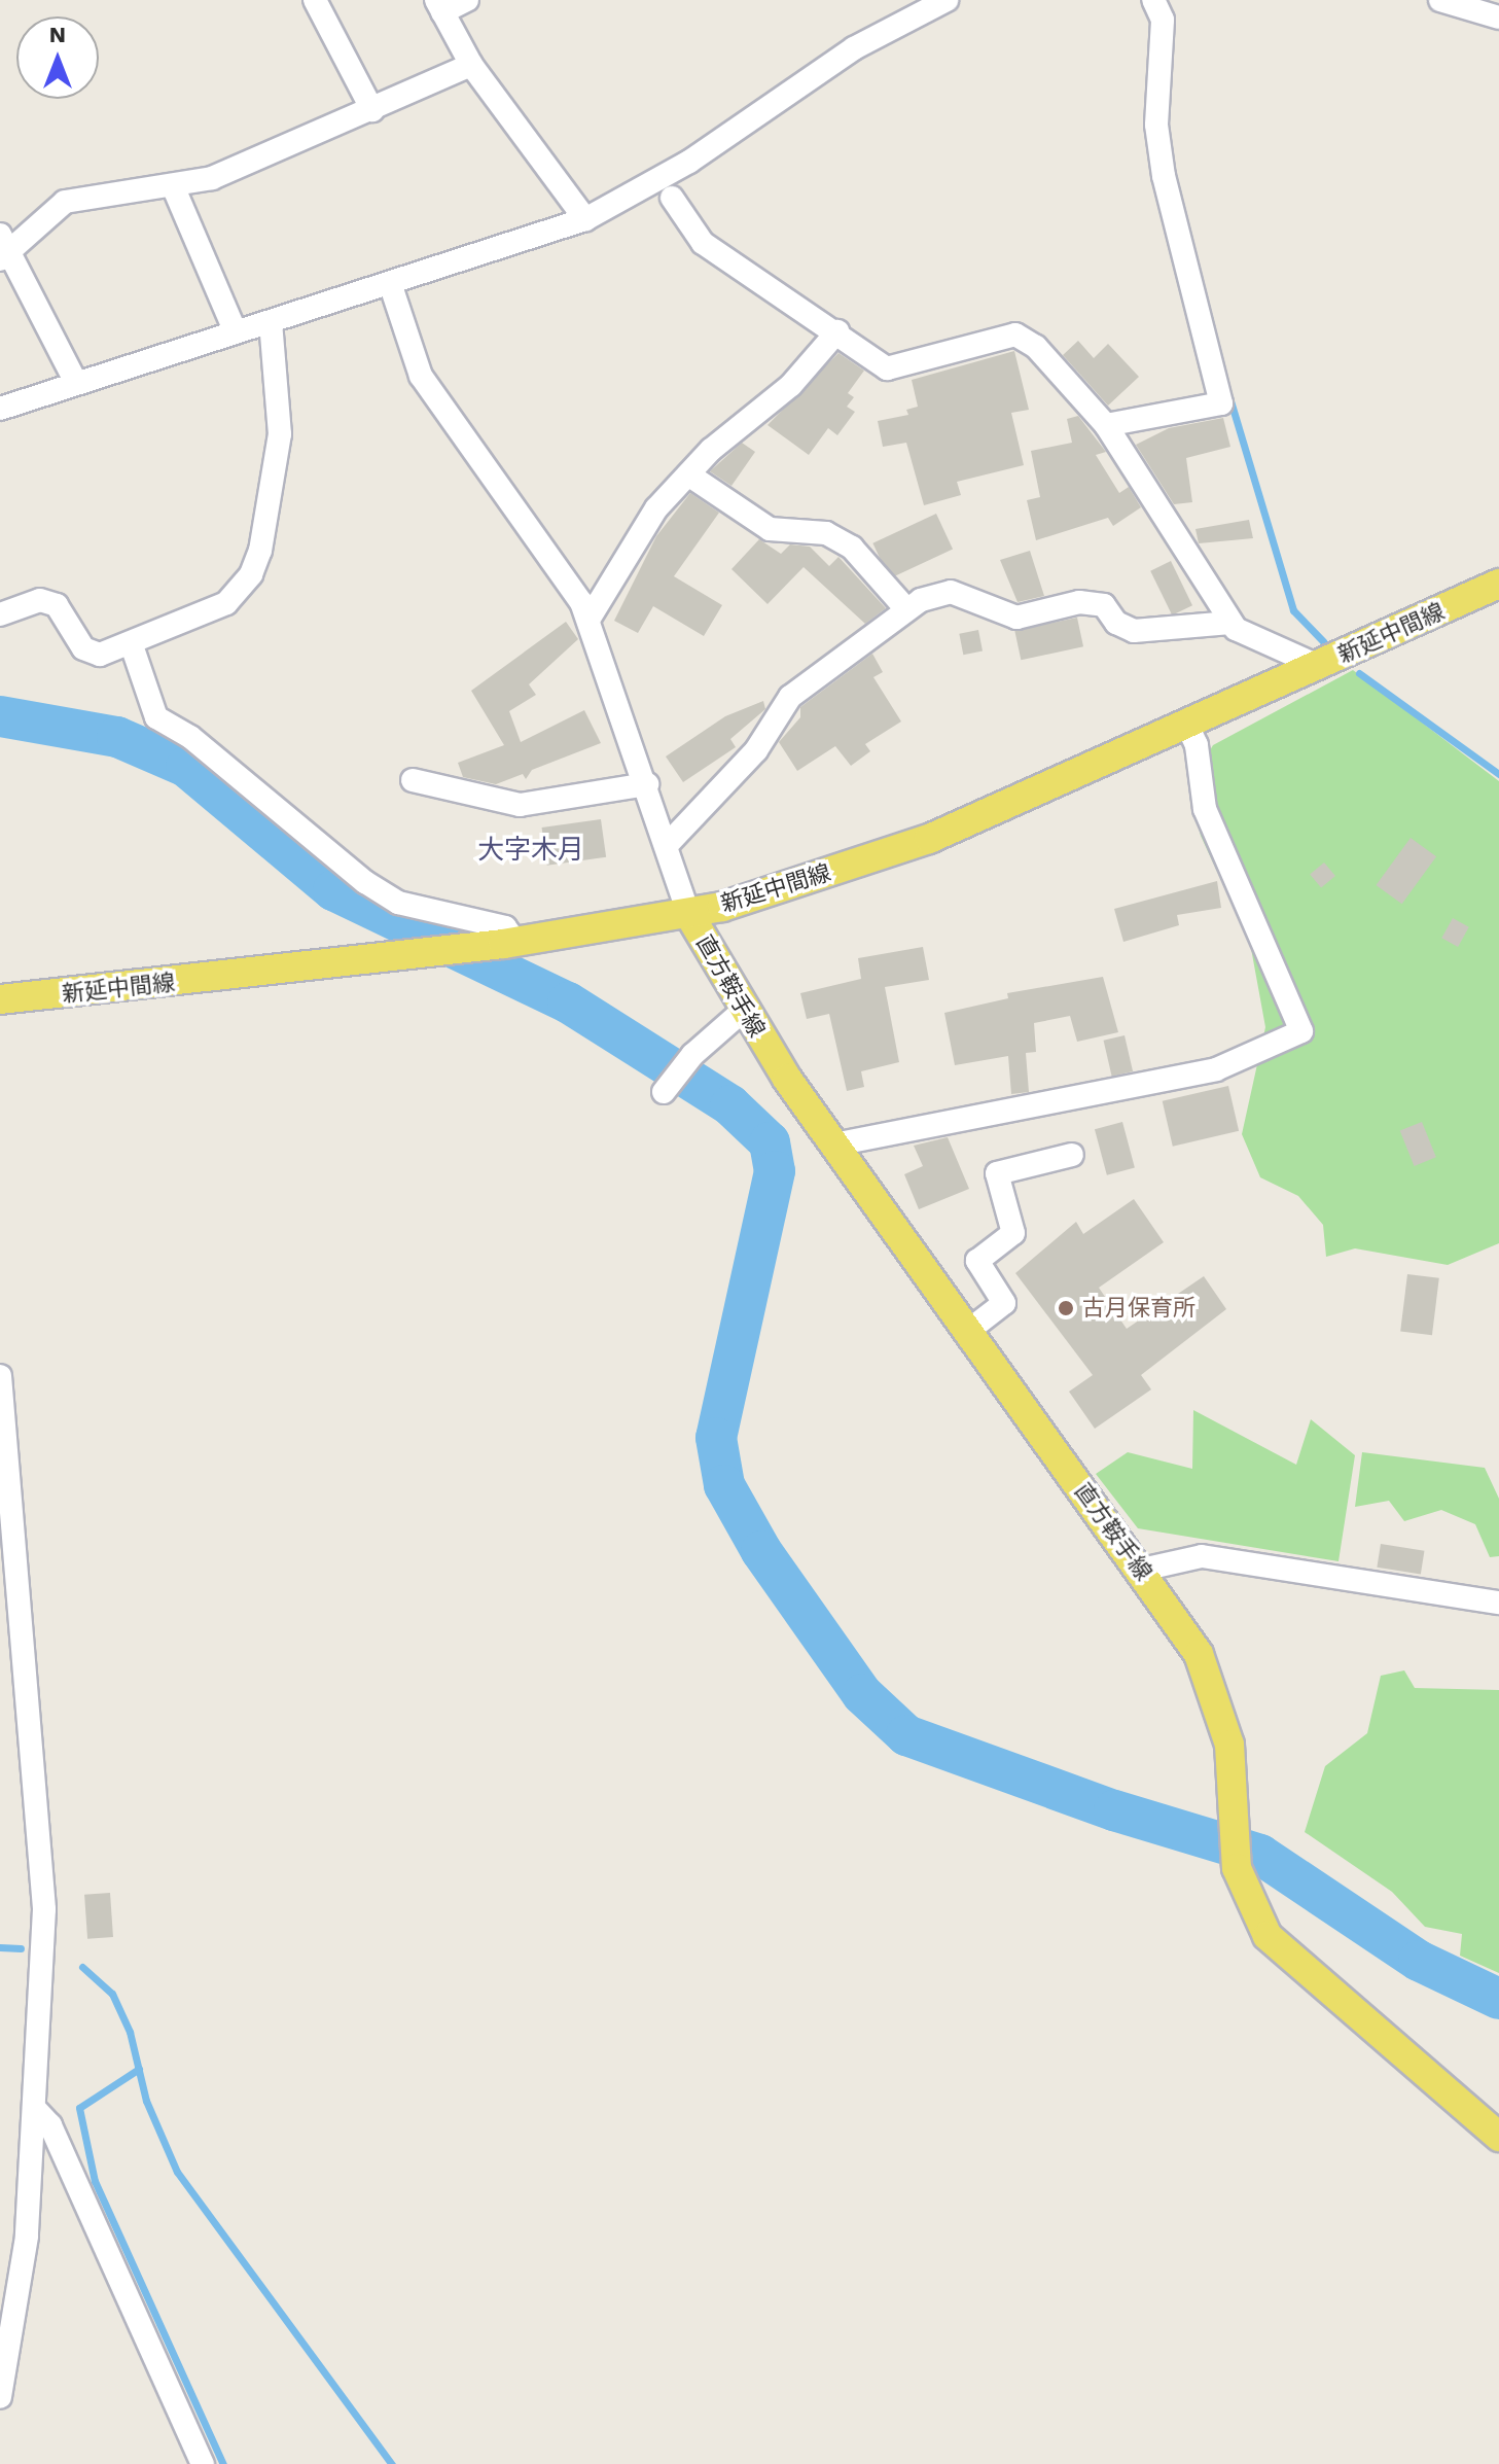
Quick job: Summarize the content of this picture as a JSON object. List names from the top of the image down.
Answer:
{
  "streets": {
    "main road": ["新延中間線", "直方鞍手線"]
  },
  "crossings": [
    ["新延中間線", "直方鞍手線"]
  ],
  "districts": ["大字木月"],
  "places": ["古月保育所"],
  "north": "top"
}
